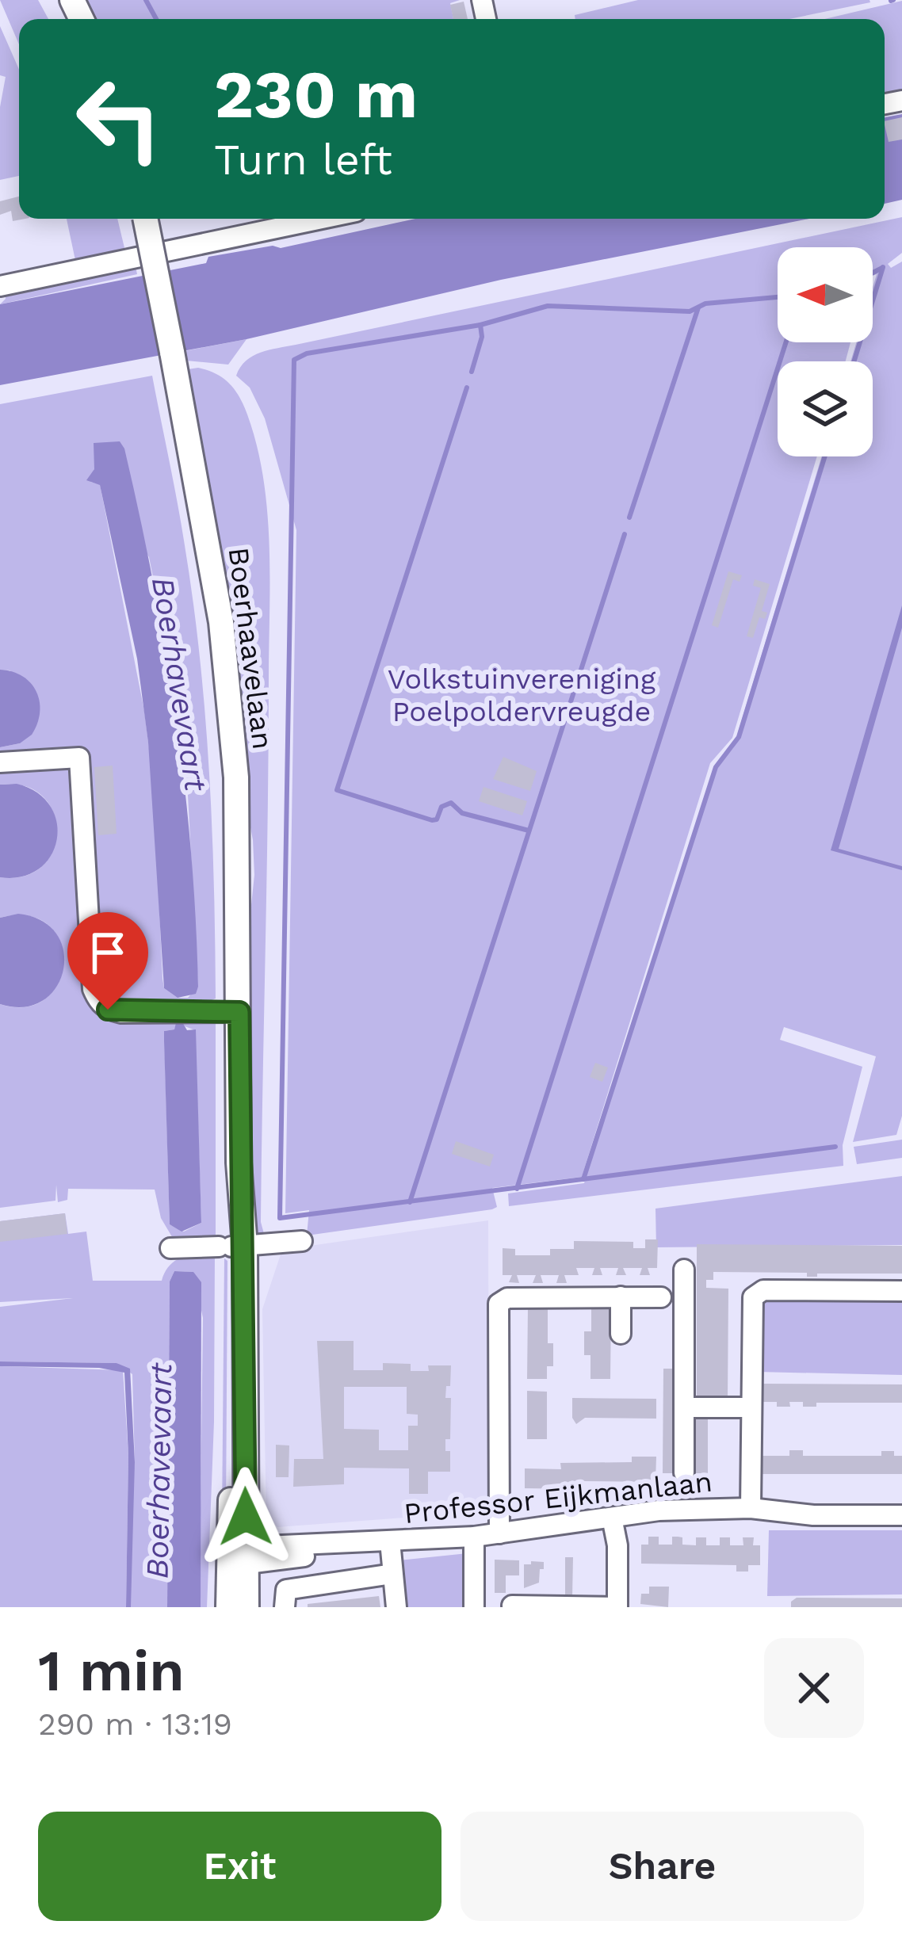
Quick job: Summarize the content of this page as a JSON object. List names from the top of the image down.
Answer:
{
  "streets": {
    "main road": ["Boerhaavelaan"],
    "street": ["Professor Eijkmanlaan"]
  },
  "crossings": [
    ["Boerhaavelaan", "Professor Eijkmanlaan"]
  ],
  "water": ["Boerhavevaart"],
  "parks": ["Volkstuinvereniging Poelpoldervreugde"],
  "north": "left",
  "page": {
    "turn": ["230 m", "Turn left"],
    "heading": ["1 min", "290 m · 13:19"],
    "buttons": ["Exit", "Share"]
  }
}
